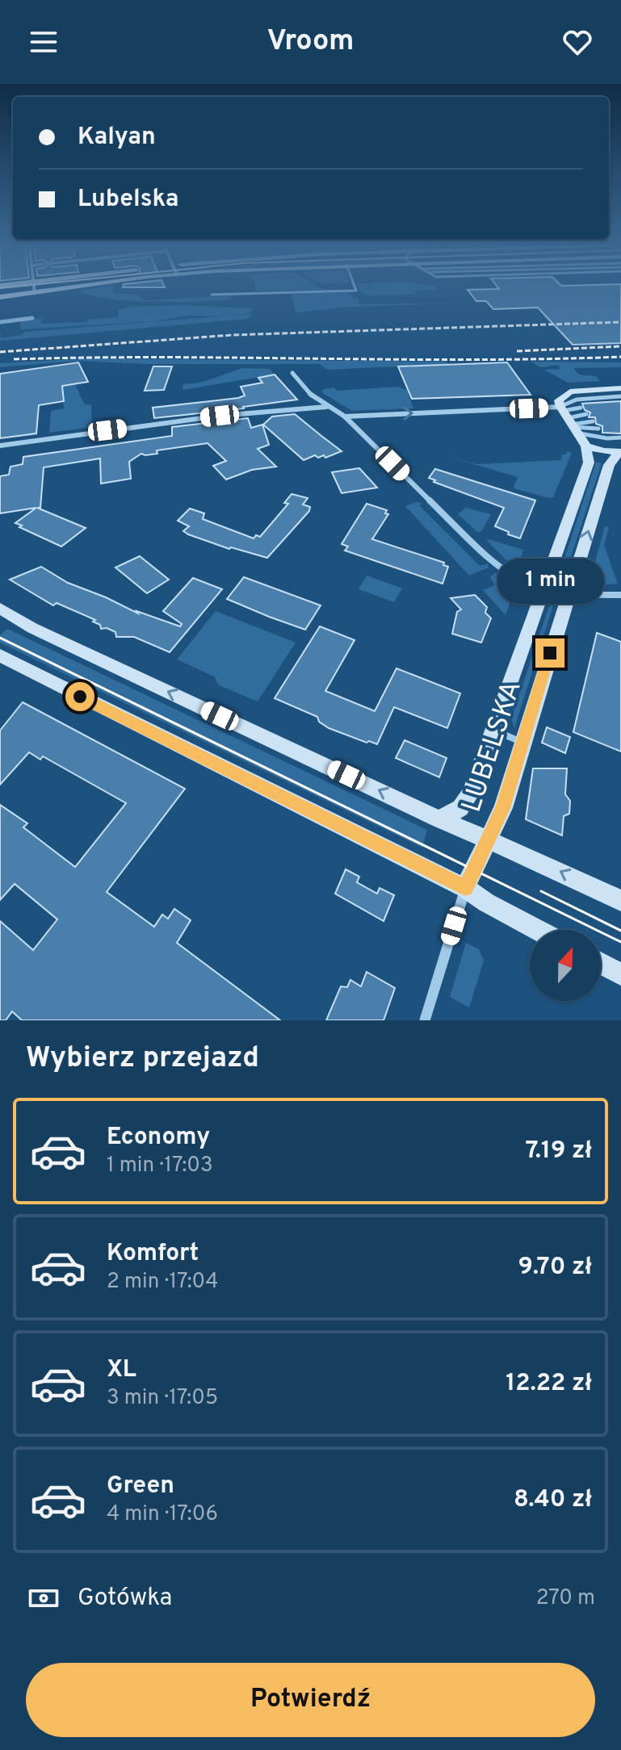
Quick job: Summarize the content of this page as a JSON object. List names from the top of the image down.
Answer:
{
  "streets": {
    "street": ["LUBELSKA"]
  },
  "north": "top",
  "page": {
    "header": "Vroom",
    "banner": ["Kalyan", "Lubelska"],
    "bubble": "1 min",
    "heading": "Wybierz przejazd",
    "list": [
      {
        "name": "Economy",
        "note": "1 min · 17:03",
        "value": "7.19 zł"
      },
      {
        "name": "Komfort",
        "note": "2 min · 17:04",
        "value": "9.70 zł"
      },
      {
        "name": "XL",
        "note": "3 min · 17:05",
        "value": "12.22 zł"
      },
      {
        "name": "Green",
        "note": "4 min · 17:06",
        "value": "8.40 zł"
      }
    ],
    "pay": ["Gotówka", "270 m"],
    "buttons": "Potwierdź"
  }
}
